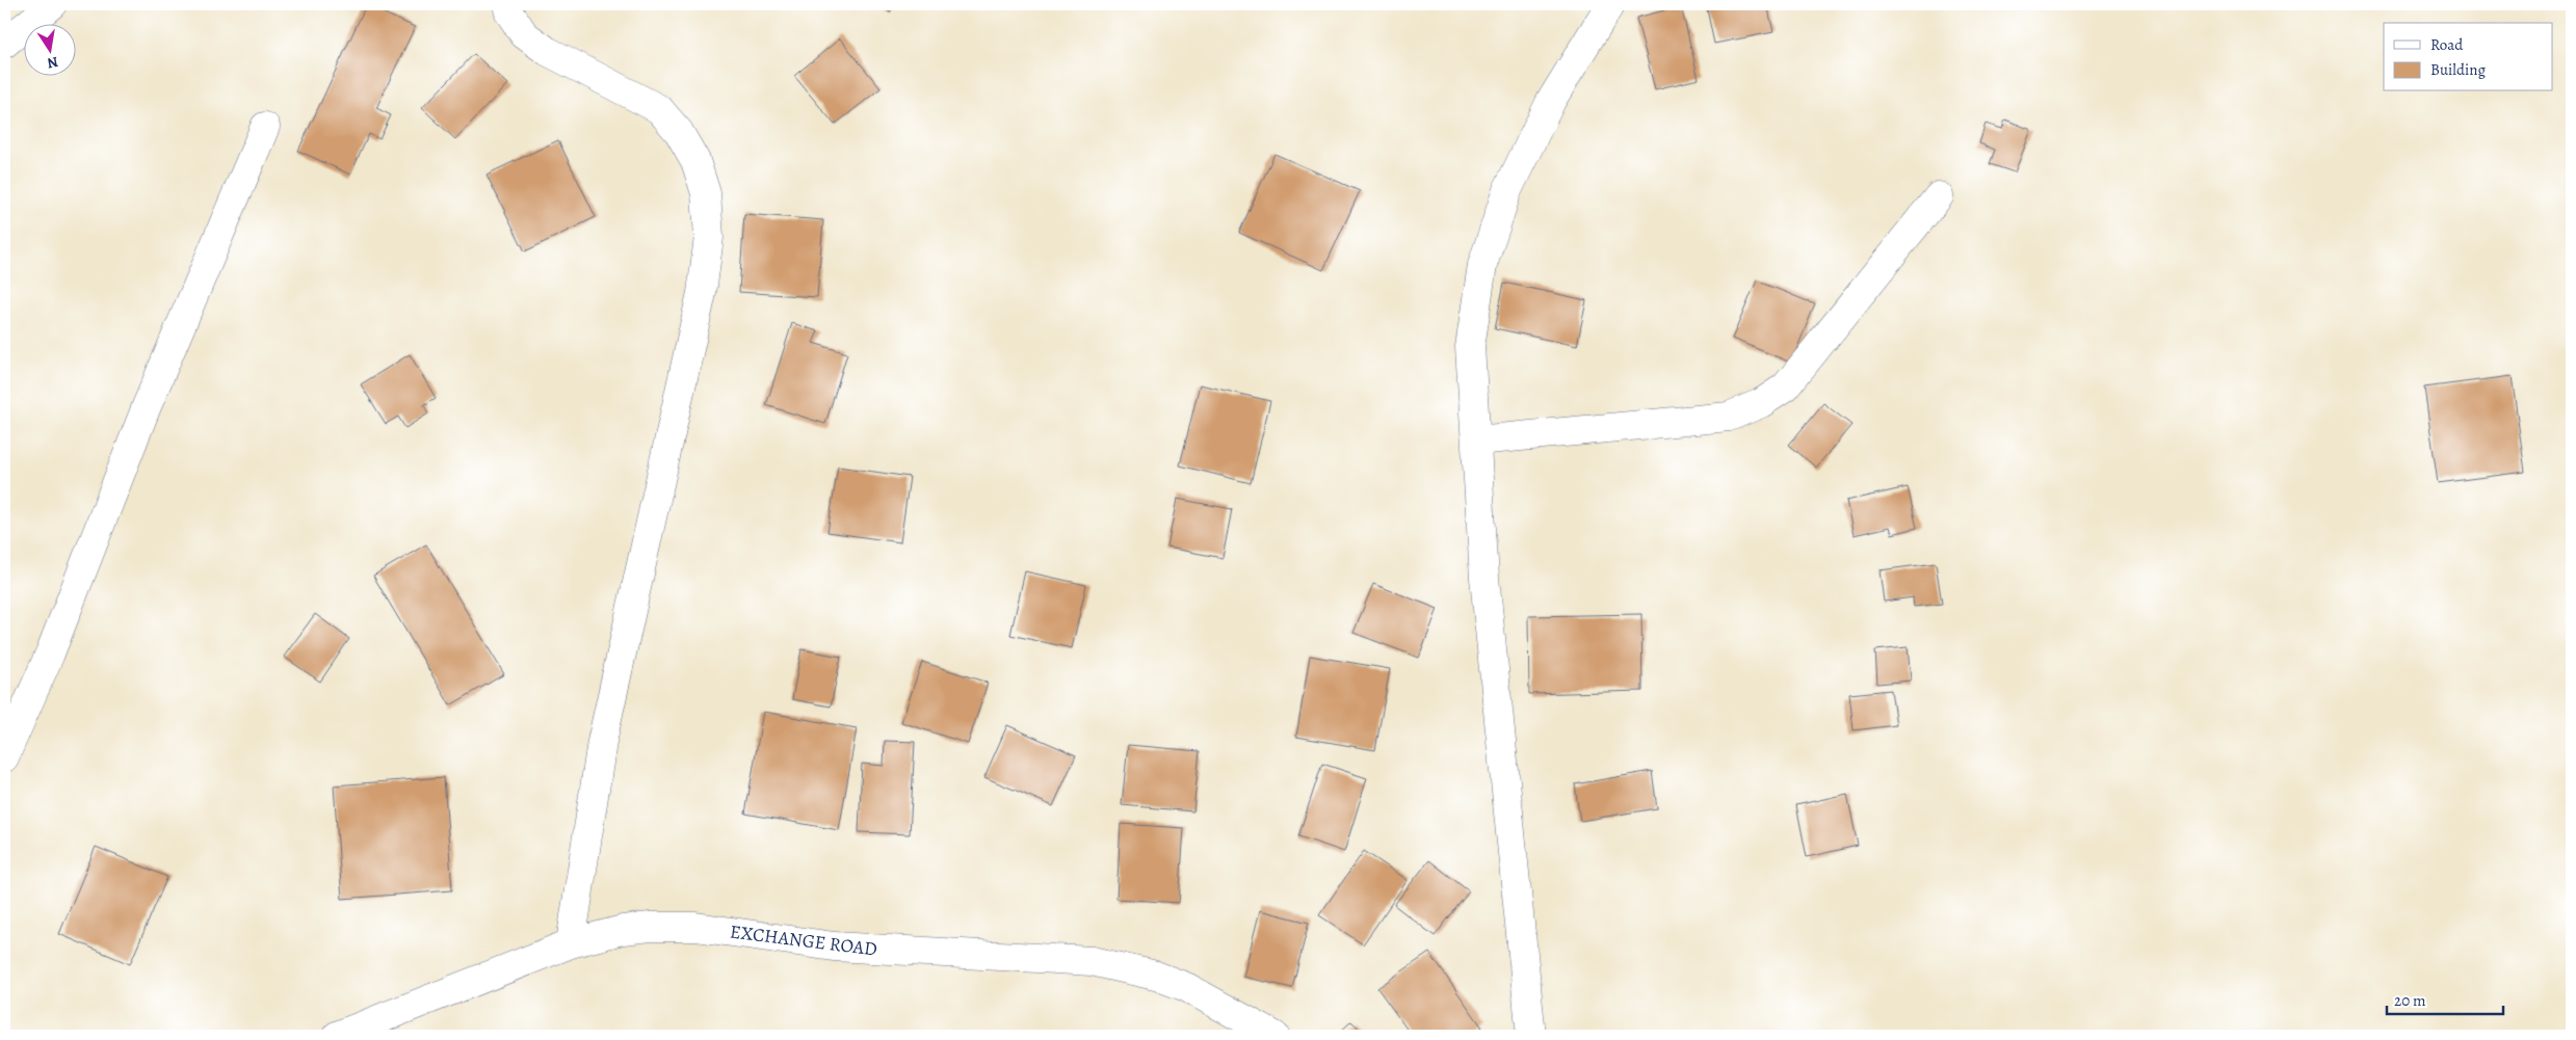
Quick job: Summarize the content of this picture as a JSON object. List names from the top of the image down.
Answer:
{
  "streets": {
    "street": ["EXCHANGE ROAD"]
  },
  "legend": ["Road", "Building"],
  "scale_bar": "20 m",
  "north": "bottom"
}
